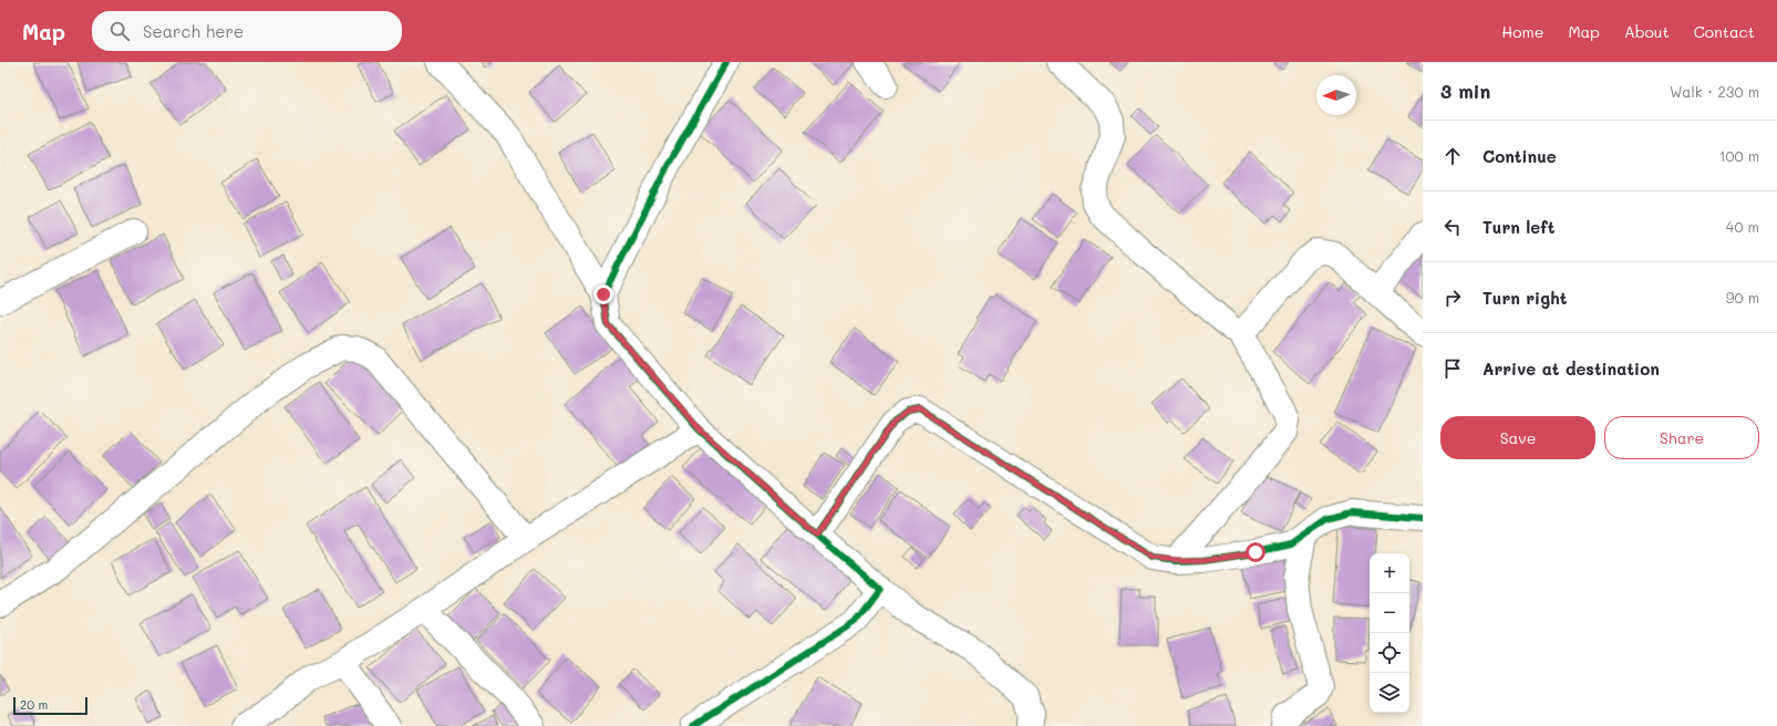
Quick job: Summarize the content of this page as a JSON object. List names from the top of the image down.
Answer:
{
  "scale_bar": "20 m",
  "north": "left",
  "page": {
    "header": "Map",
    "search": "Search here",
    "nav": [
      "Home",
      "Map",
      "About",
      "Contact"
    ],
    "heading": ["3 min", "Walk · 230 m"],
    "list": [
      ["Continue", "100 m"],
      ["Turn left", "40 m"],
      ["Turn right", "90 m"],
      "Arrive at destination"
    ],
    "buttons": ["Save", "Share"],
    "map_buttons": ["+", "−"],
    "scale": "20 m"
  }
}
